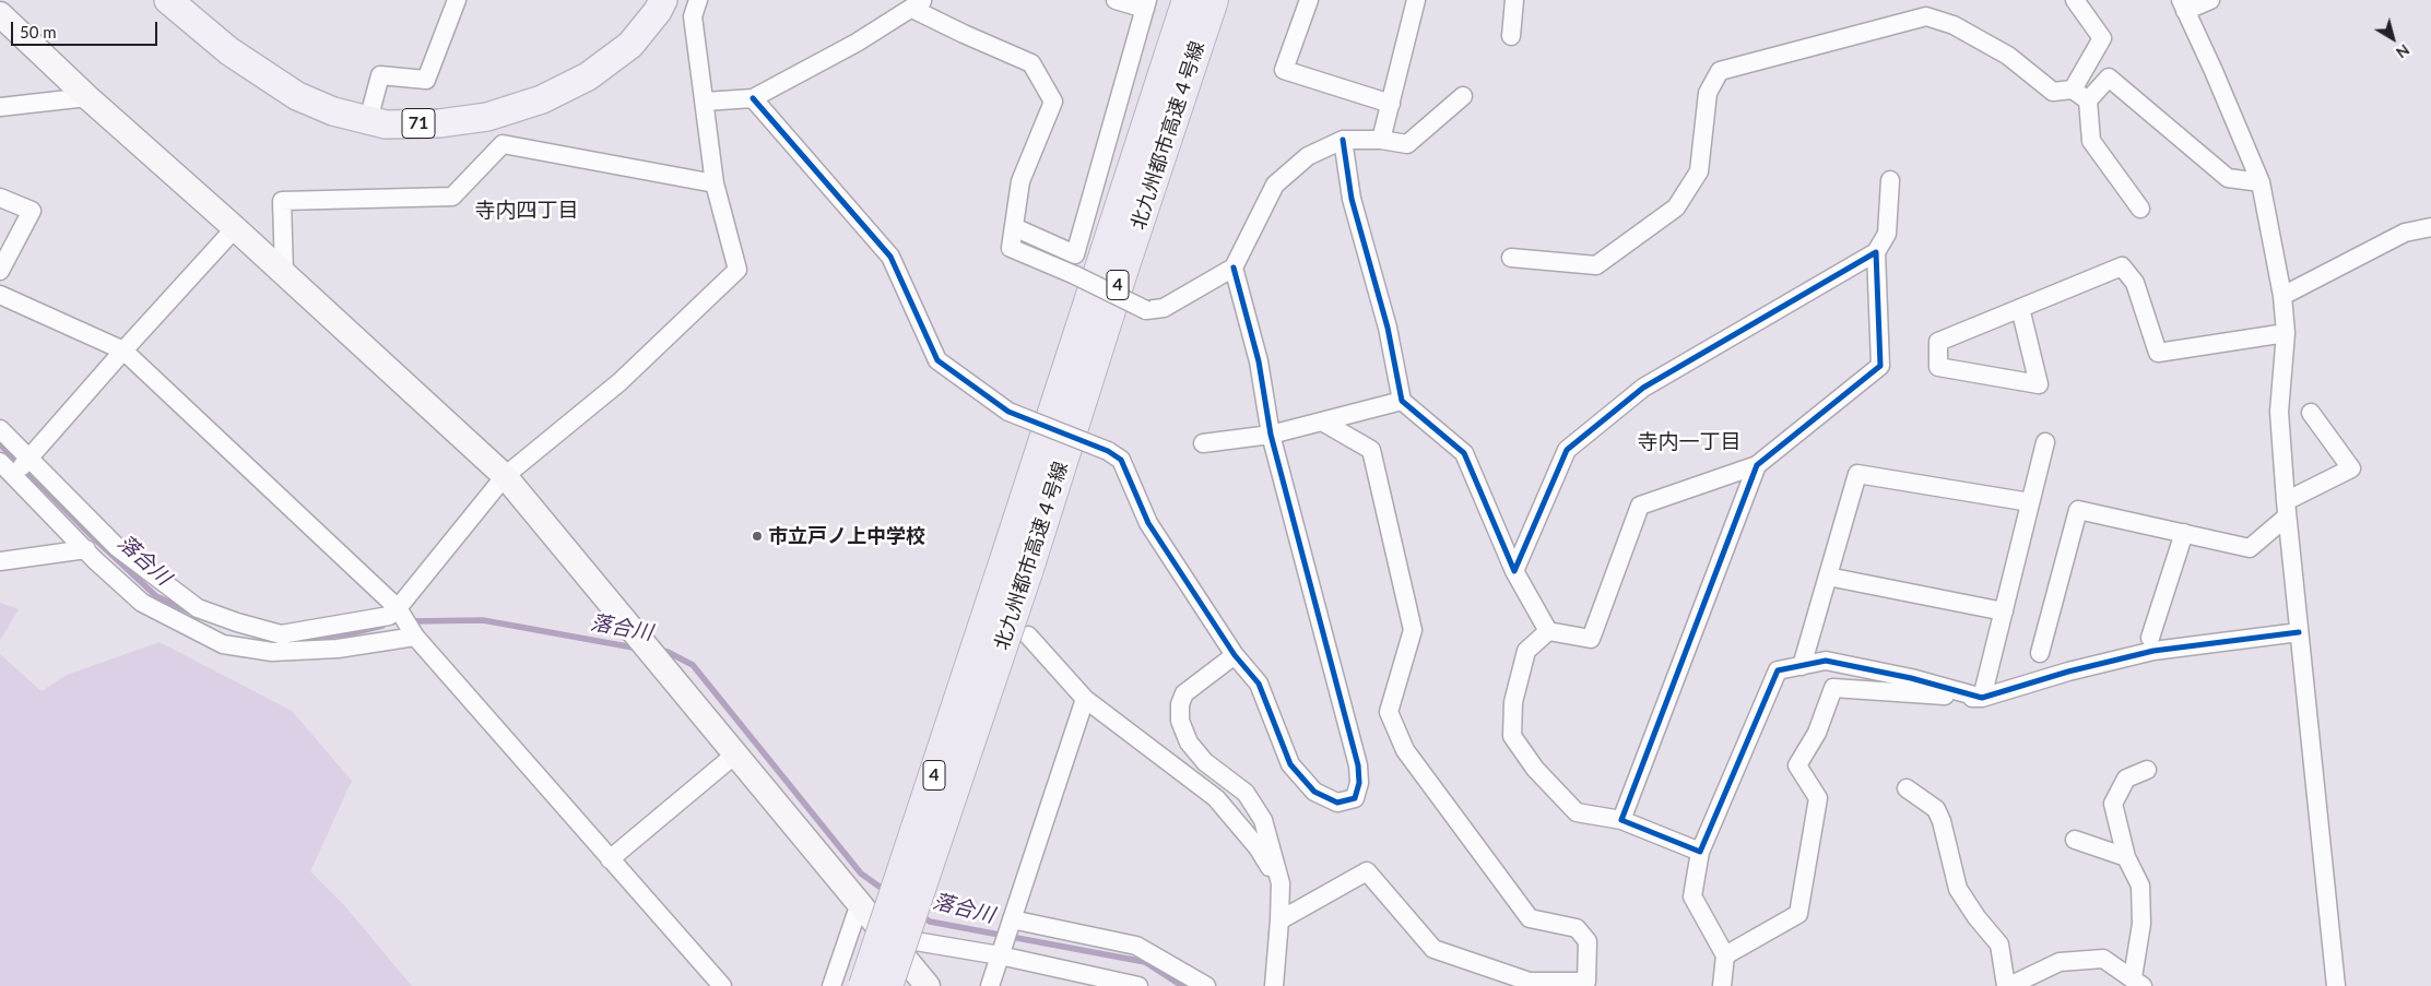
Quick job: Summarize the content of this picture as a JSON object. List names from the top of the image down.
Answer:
{
  "streets": {
    "highway": ["北九州都市高速４号線", "4"],
    "main road": ["71"]
  },
  "districts": ["寺内四丁目", "寺内一丁目"],
  "water": ["落合川"],
  "places": ["市立戸ノ上中学校"],
  "scale_bar": "50 m",
  "north": "bottom right"
}
